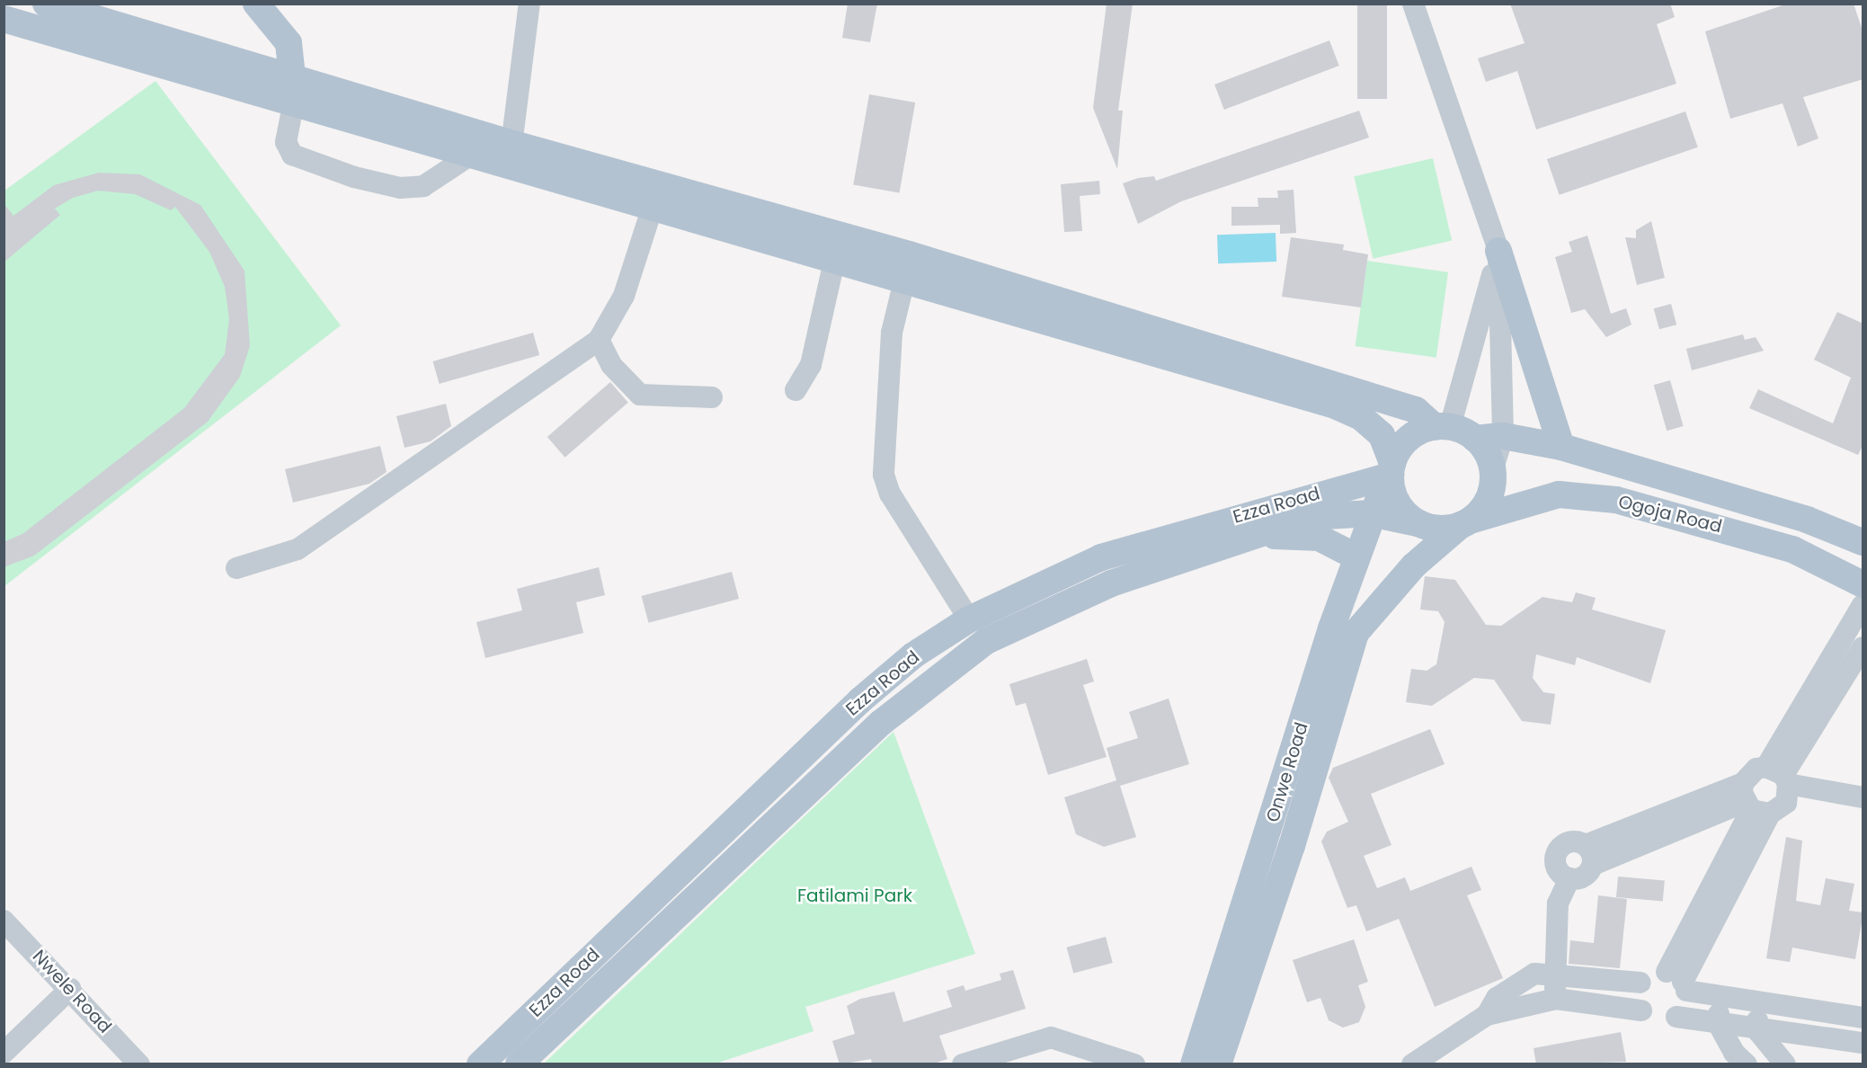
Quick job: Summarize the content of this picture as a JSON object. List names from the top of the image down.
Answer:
{
  "streets": {
    "main road": ["Ezza Road", "Ogoja Road", "Onwe Road"],
    "street": ["Nwele Road"]
  },
  "crossings": [
    ["Ezza Road", "Ogoja Road"],
    ["Ezza Road", "Onwe Road"],
    ["Ogoja Road", "Onwe Road"]
  ],
  "parks": ["Fatilami Park"]
}
